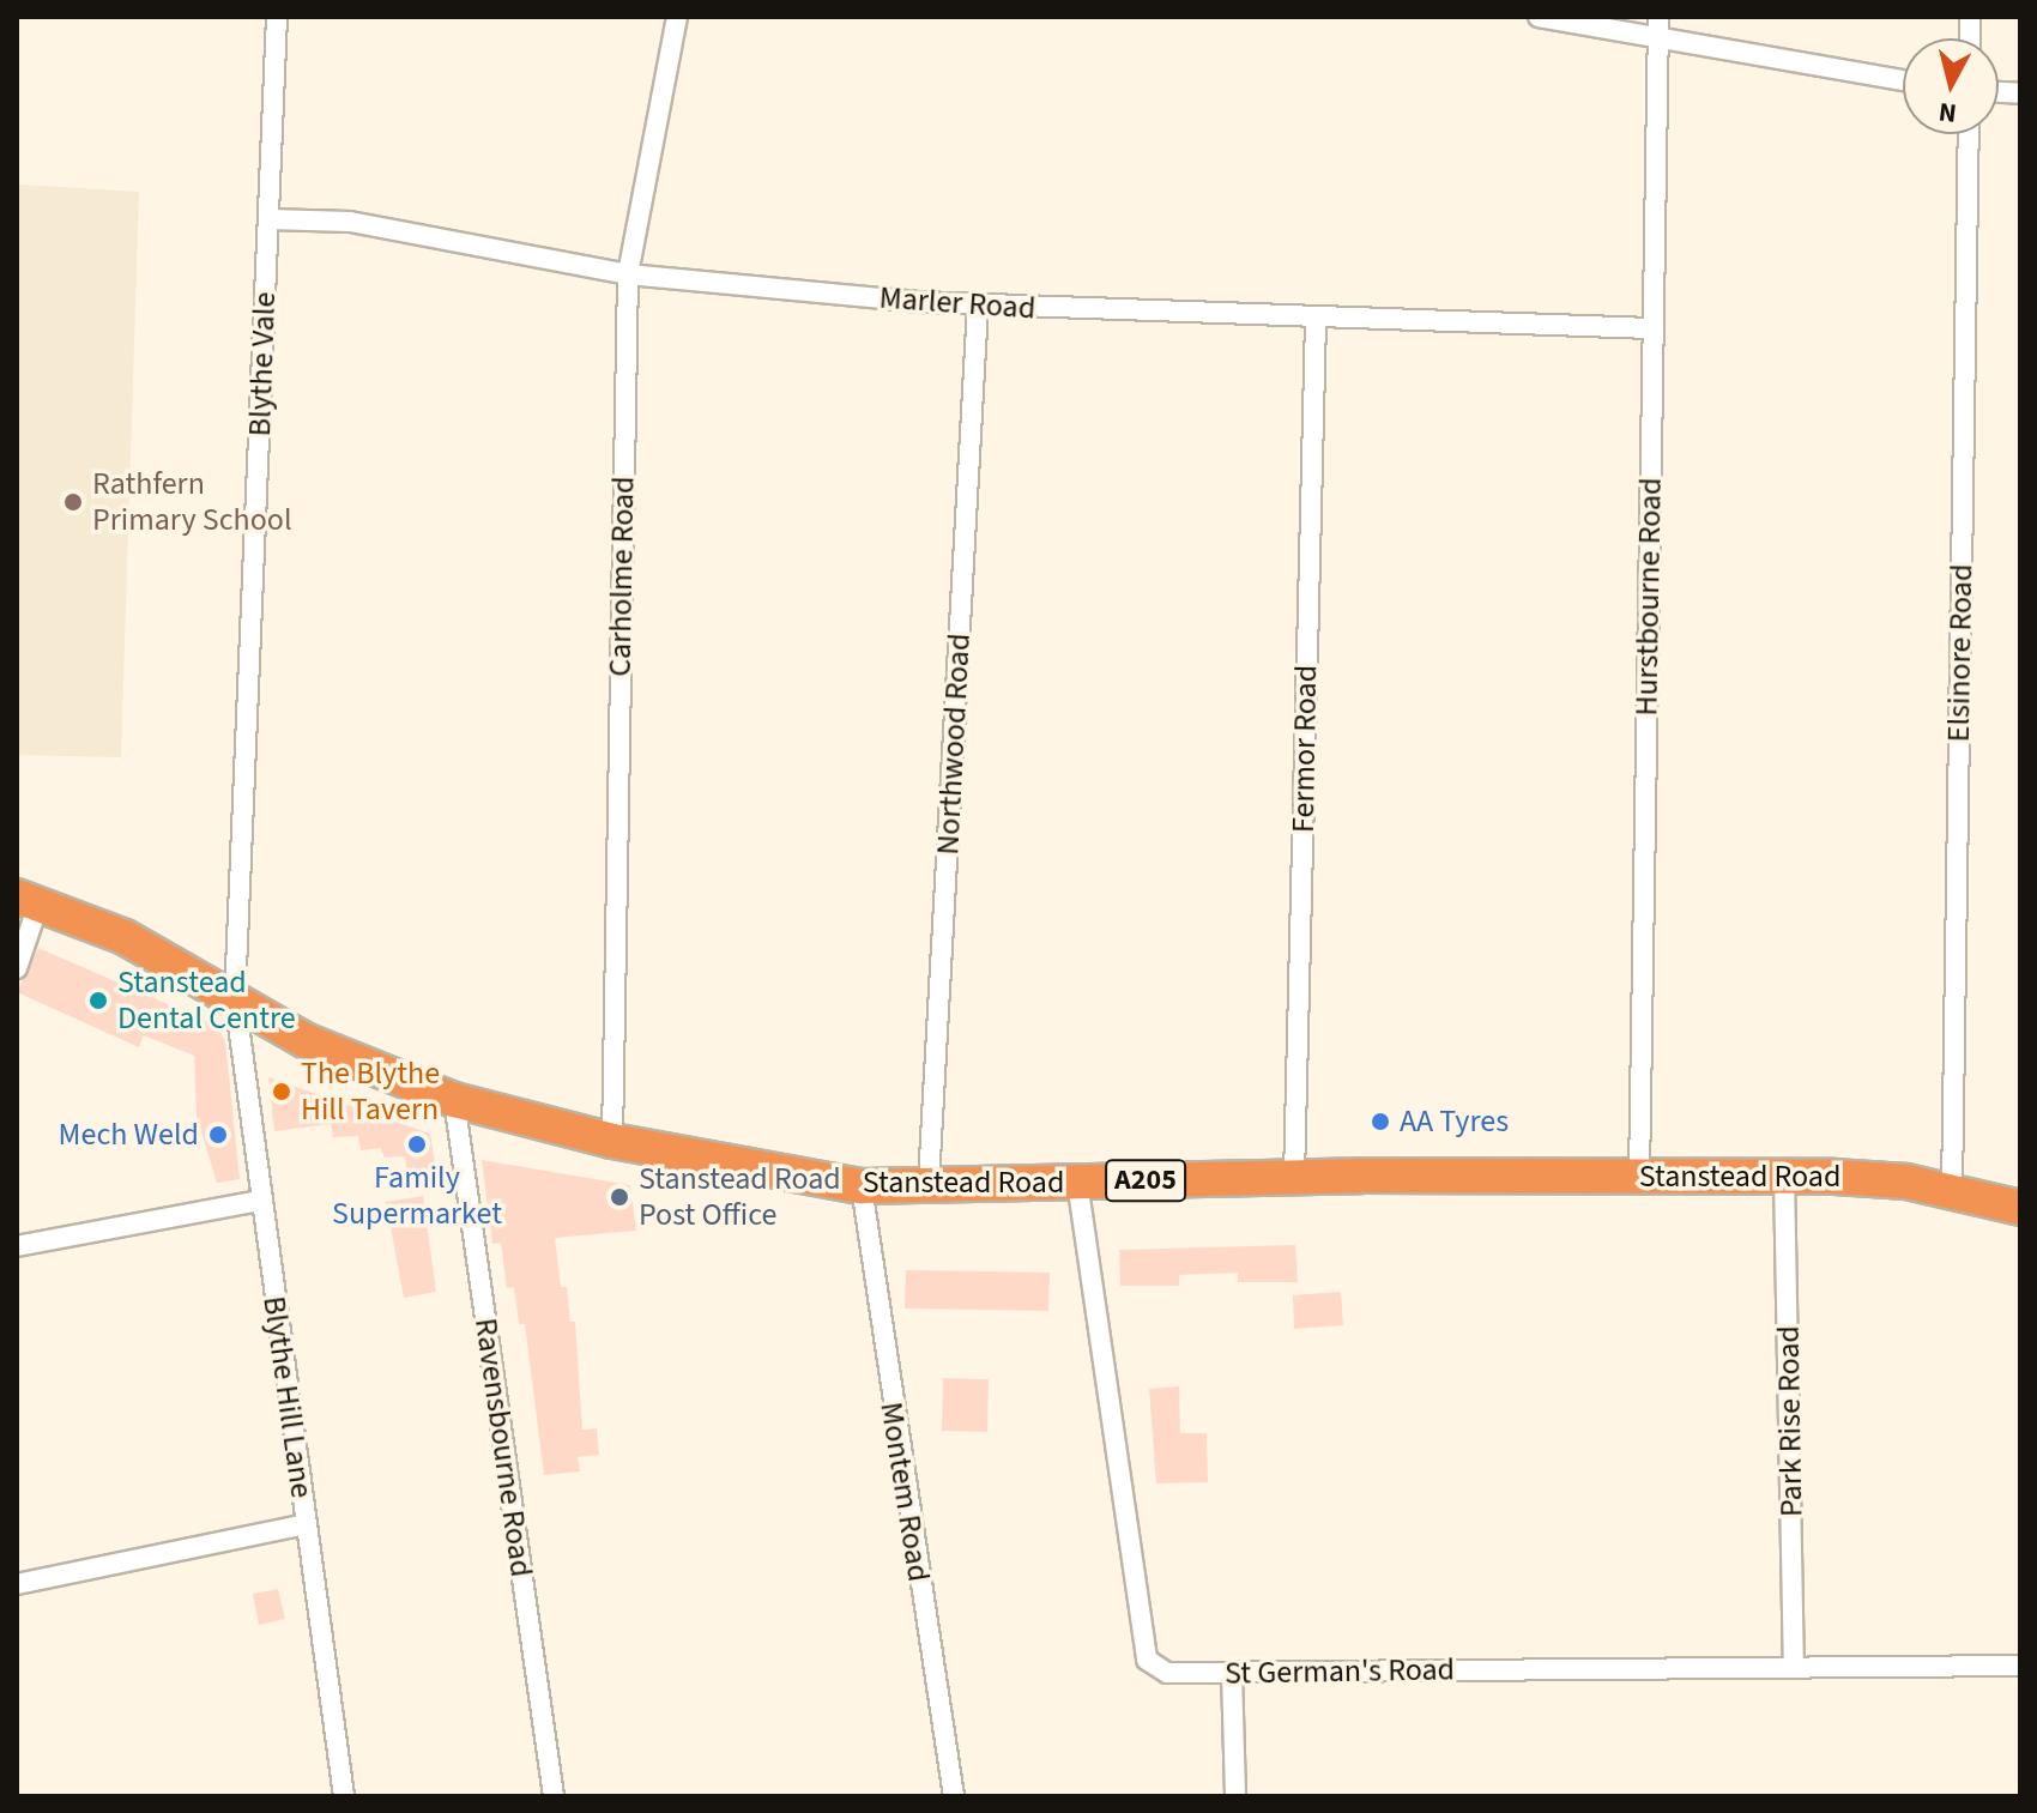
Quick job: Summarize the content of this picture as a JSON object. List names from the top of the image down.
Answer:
{
  "streets": {
    "highway": ["Stanstead Road", "A205"],
    "street": [
      "Marler Road",
      "Blythe Vale",
      "Carholme Road",
      "Hurstbourne Road",
      "Elsinore Road",
      "Northwood Road",
      "Fermor Road",
      "Blythe Hill Lane",
      "Park Rise Road",
      "Ravensbourne Road",
      "Montem Road",
      "St German's Road"
    ]
  },
  "crossings": [
    ["Marler Road", "Blythe Vale"],
    ["Marler Road", "Carholme Road"],
    ["Marler Road", "Hurstbourne Road"],
    ["Marler Road", "Northwood Road"],
    ["Marler Road", "Fermor Road"],
    ["Blythe Vale", "Stanstead Road"],
    ["Blythe Vale", "Blythe Hill Lane"],
    ["Carholme Road", "Stanstead Road"],
    ["Hurstbourne Road", "Stanstead Road"],
    ["Elsinore Road", "Stanstead Road"],
    ["Northwood Road", "Stanstead Road"],
    ["Fermor Road", "Stanstead Road"],
    ["Stanstead Road", "Blythe Hill Lane"],
    ["Stanstead Road", "Park Rise Road"],
    ["Stanstead Road", "Ravensbourne Road"],
    ["Stanstead Road", "Montem Road"],
    ["Stanstead Road", "St German's Road"],
    ["Park Rise Road", "St German's Road"]
  ],
  "places": [
    "Rathfern Primary School",
    "Stanstead Dental Centre",
    "The Blythe Hill Tavern",
    "AA Tyres",
    "Mech Weld",
    "Family Supermarket",
    "Stanstead Road Post Office"
  ],
  "north": "bottom"
}
